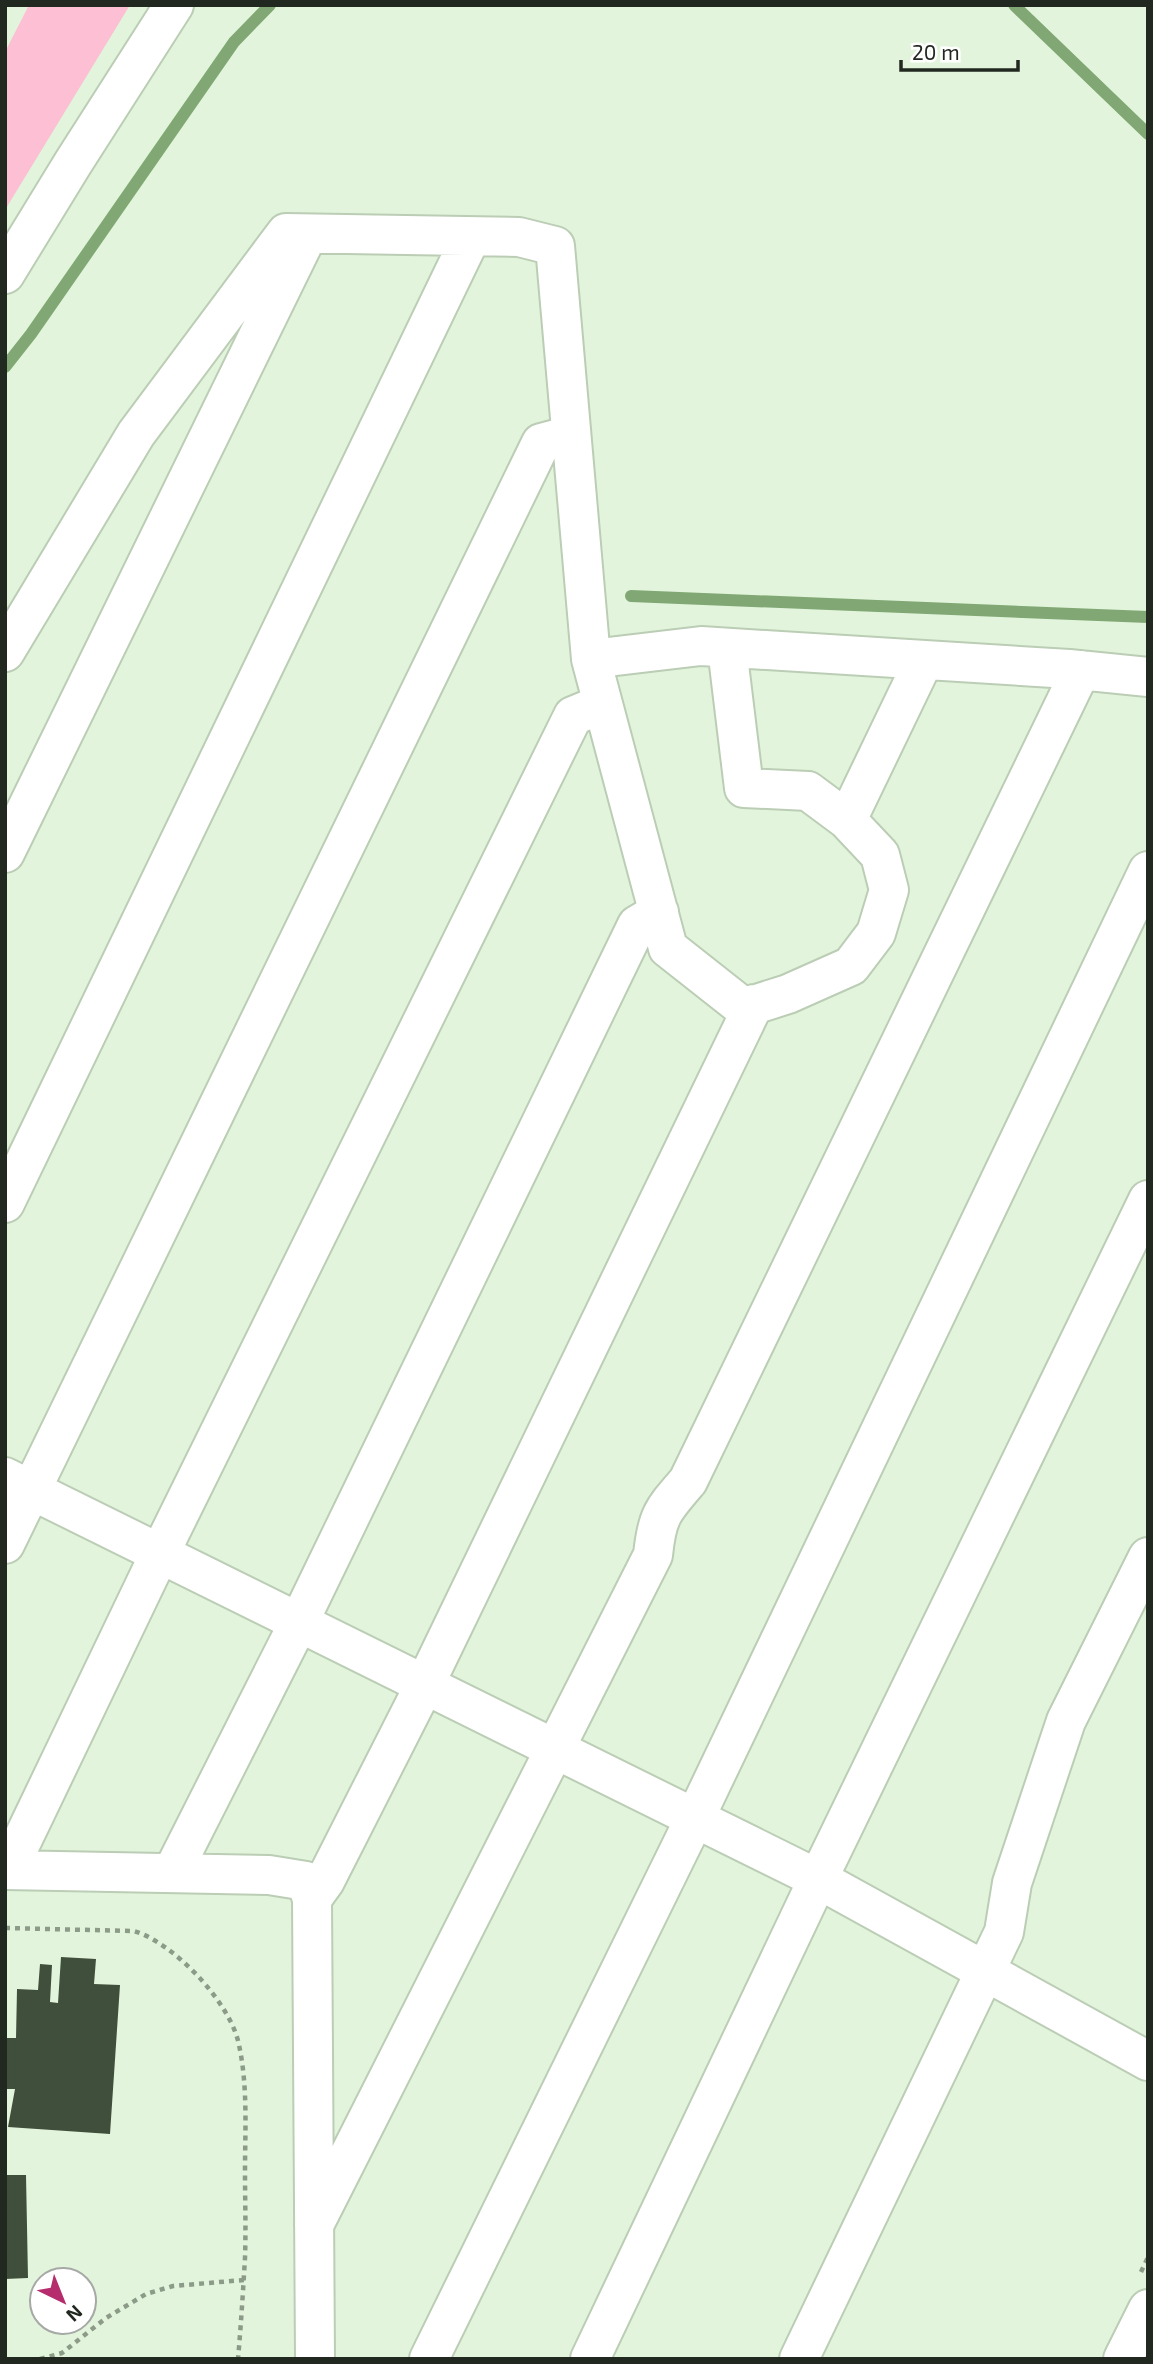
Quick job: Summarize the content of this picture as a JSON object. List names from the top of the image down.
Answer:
{
  "scale_bar": "20 m",
  "north": "bottom right"
}
